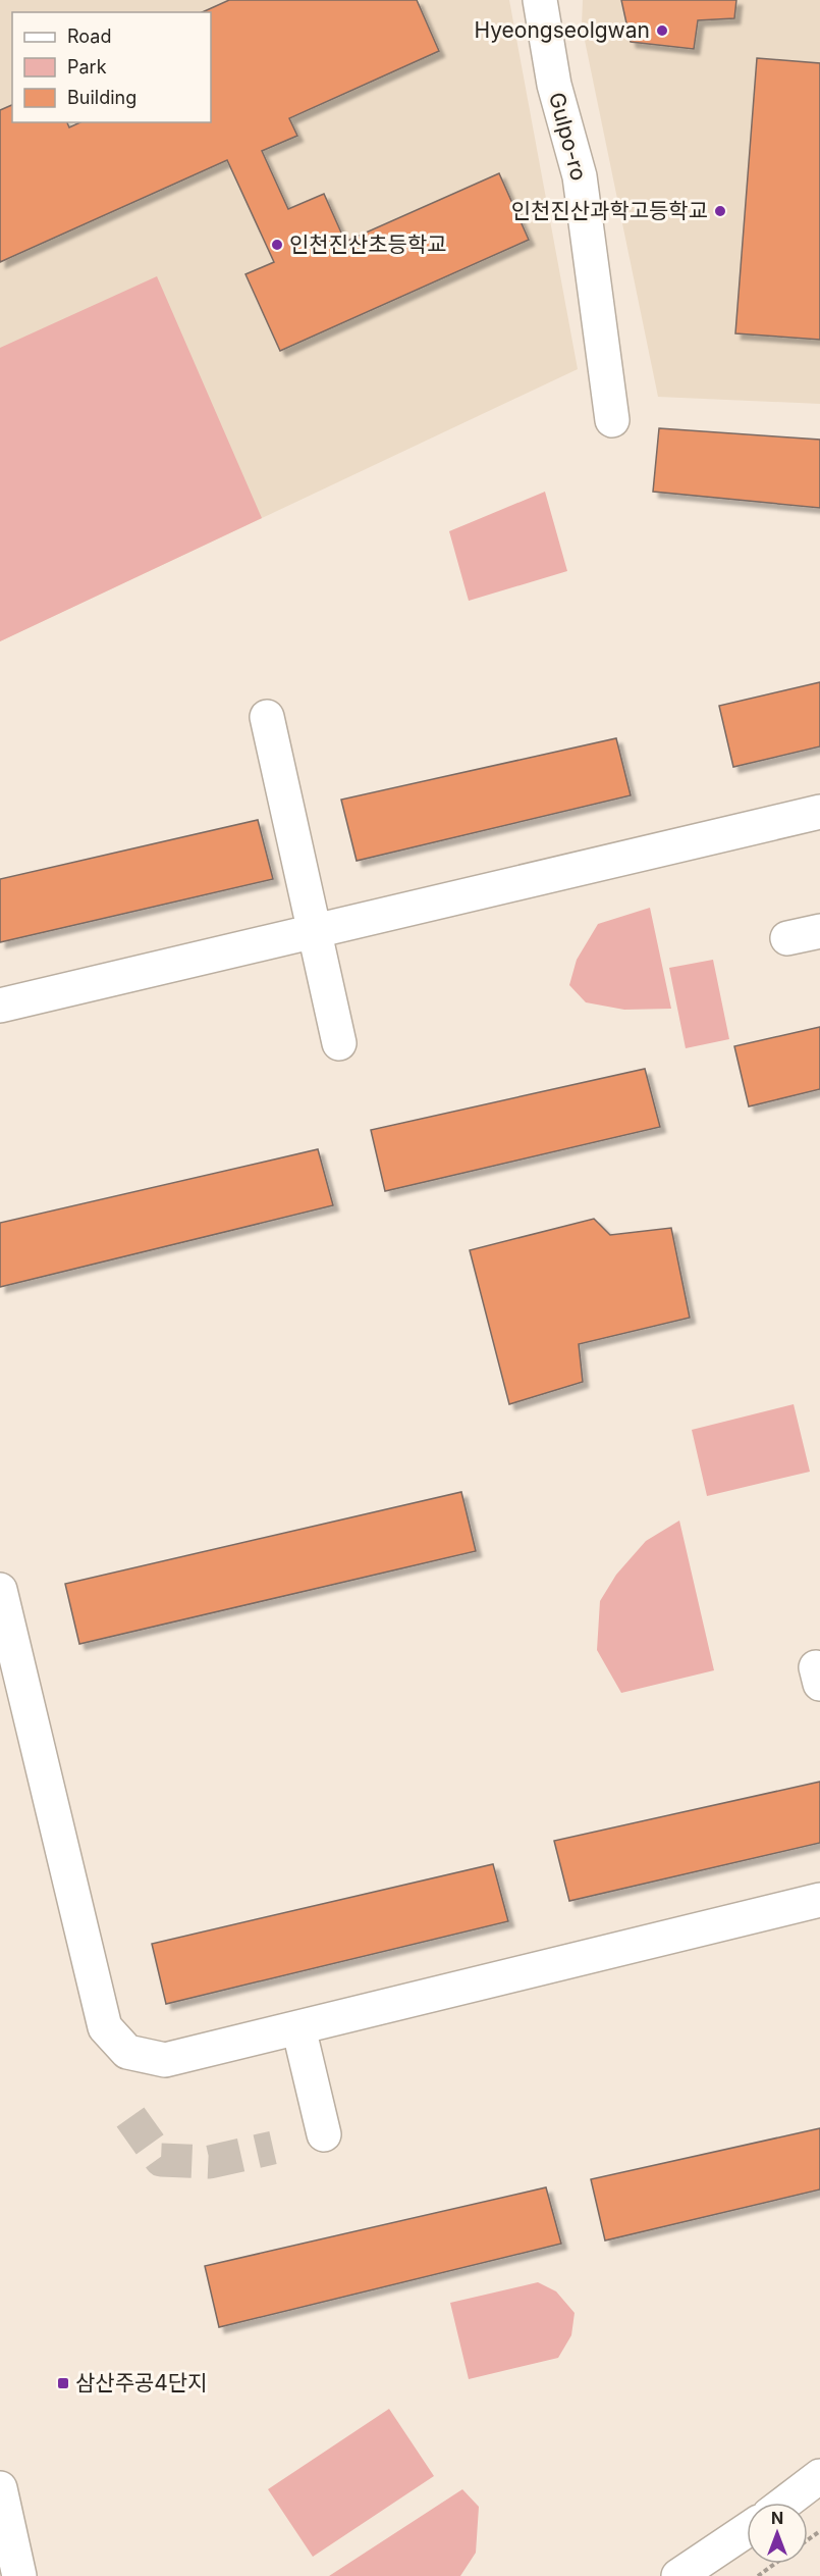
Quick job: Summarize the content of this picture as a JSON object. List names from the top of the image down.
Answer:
{
  "streets": {
    "street": ["Gulpo-ro"]
  },
  "places": {
    "other": ["Hyeongseolgwan", "인천진산과학고등학교", "인천진산초등학교"],
    "transit": ["삼산주공4단지"]
  },
  "legend": ["Road", "Park", "Building"],
  "north": "top"
}
